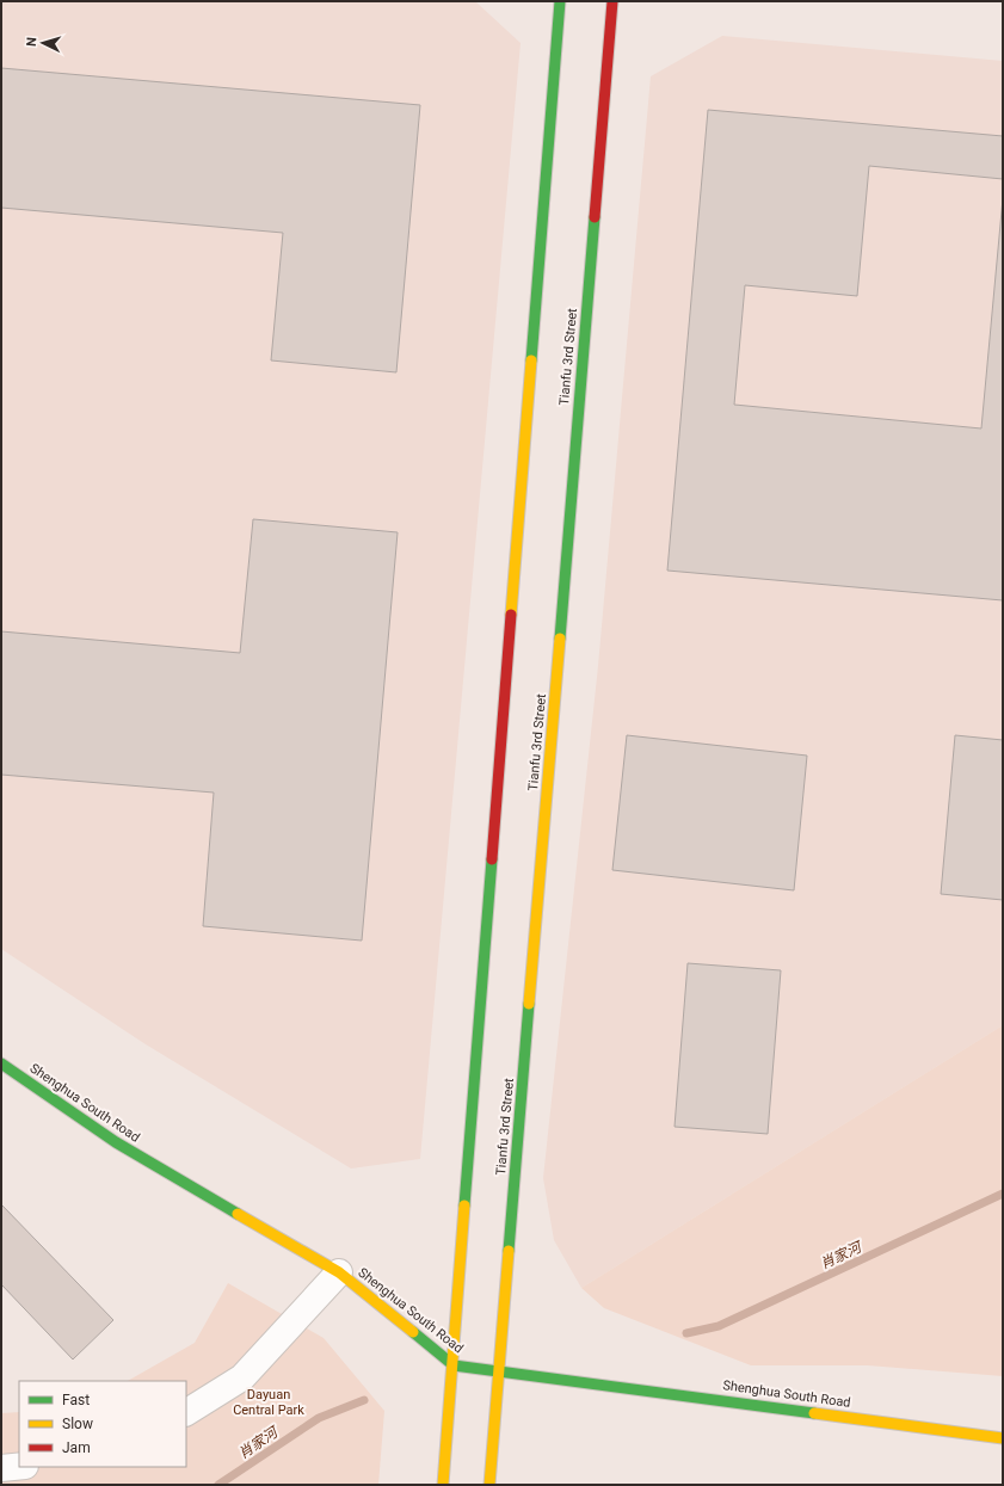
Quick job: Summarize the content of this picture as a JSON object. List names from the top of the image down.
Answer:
{
  "streets": {
    "street": ["Tianfu 3rd Street", "Shenghua South Road"]
  },
  "crossings": [
    ["Tianfu 3rd Street", "Shenghua South Road"]
  ],
  "water": ["肖家河"],
  "parks": ["Dayuan Central Park"],
  "legend": ["Fast", "Slow", "Jam"],
  "north": "left"
}
